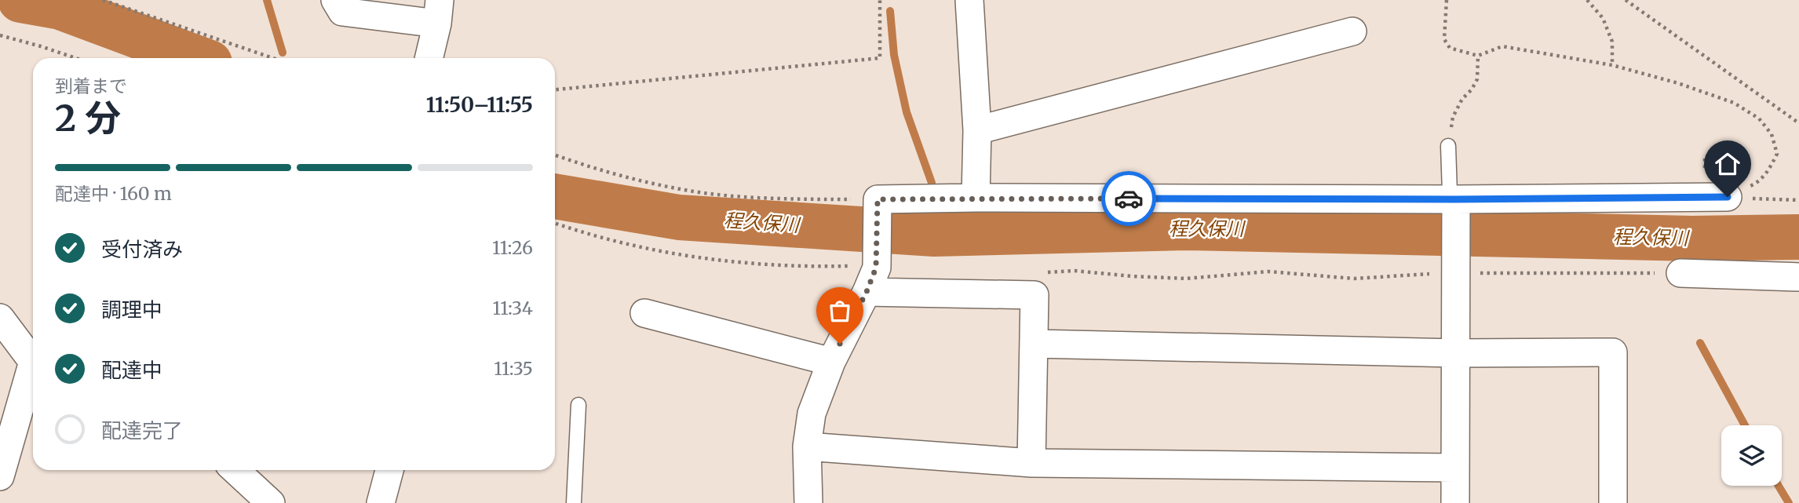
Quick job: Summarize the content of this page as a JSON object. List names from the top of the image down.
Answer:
{
  "water": ["程久保川"],
  "page": {
    "heading": ["2 分", "到着まで", "11:50–11:55"],
    "bar": "配達中 · 160 m",
    "list": [
      ["受付済み", "11:26"],
      ["調理中", "11:34"],
      ["配達中", "11:35"],
      "配達完了"
    ]
  }
}
